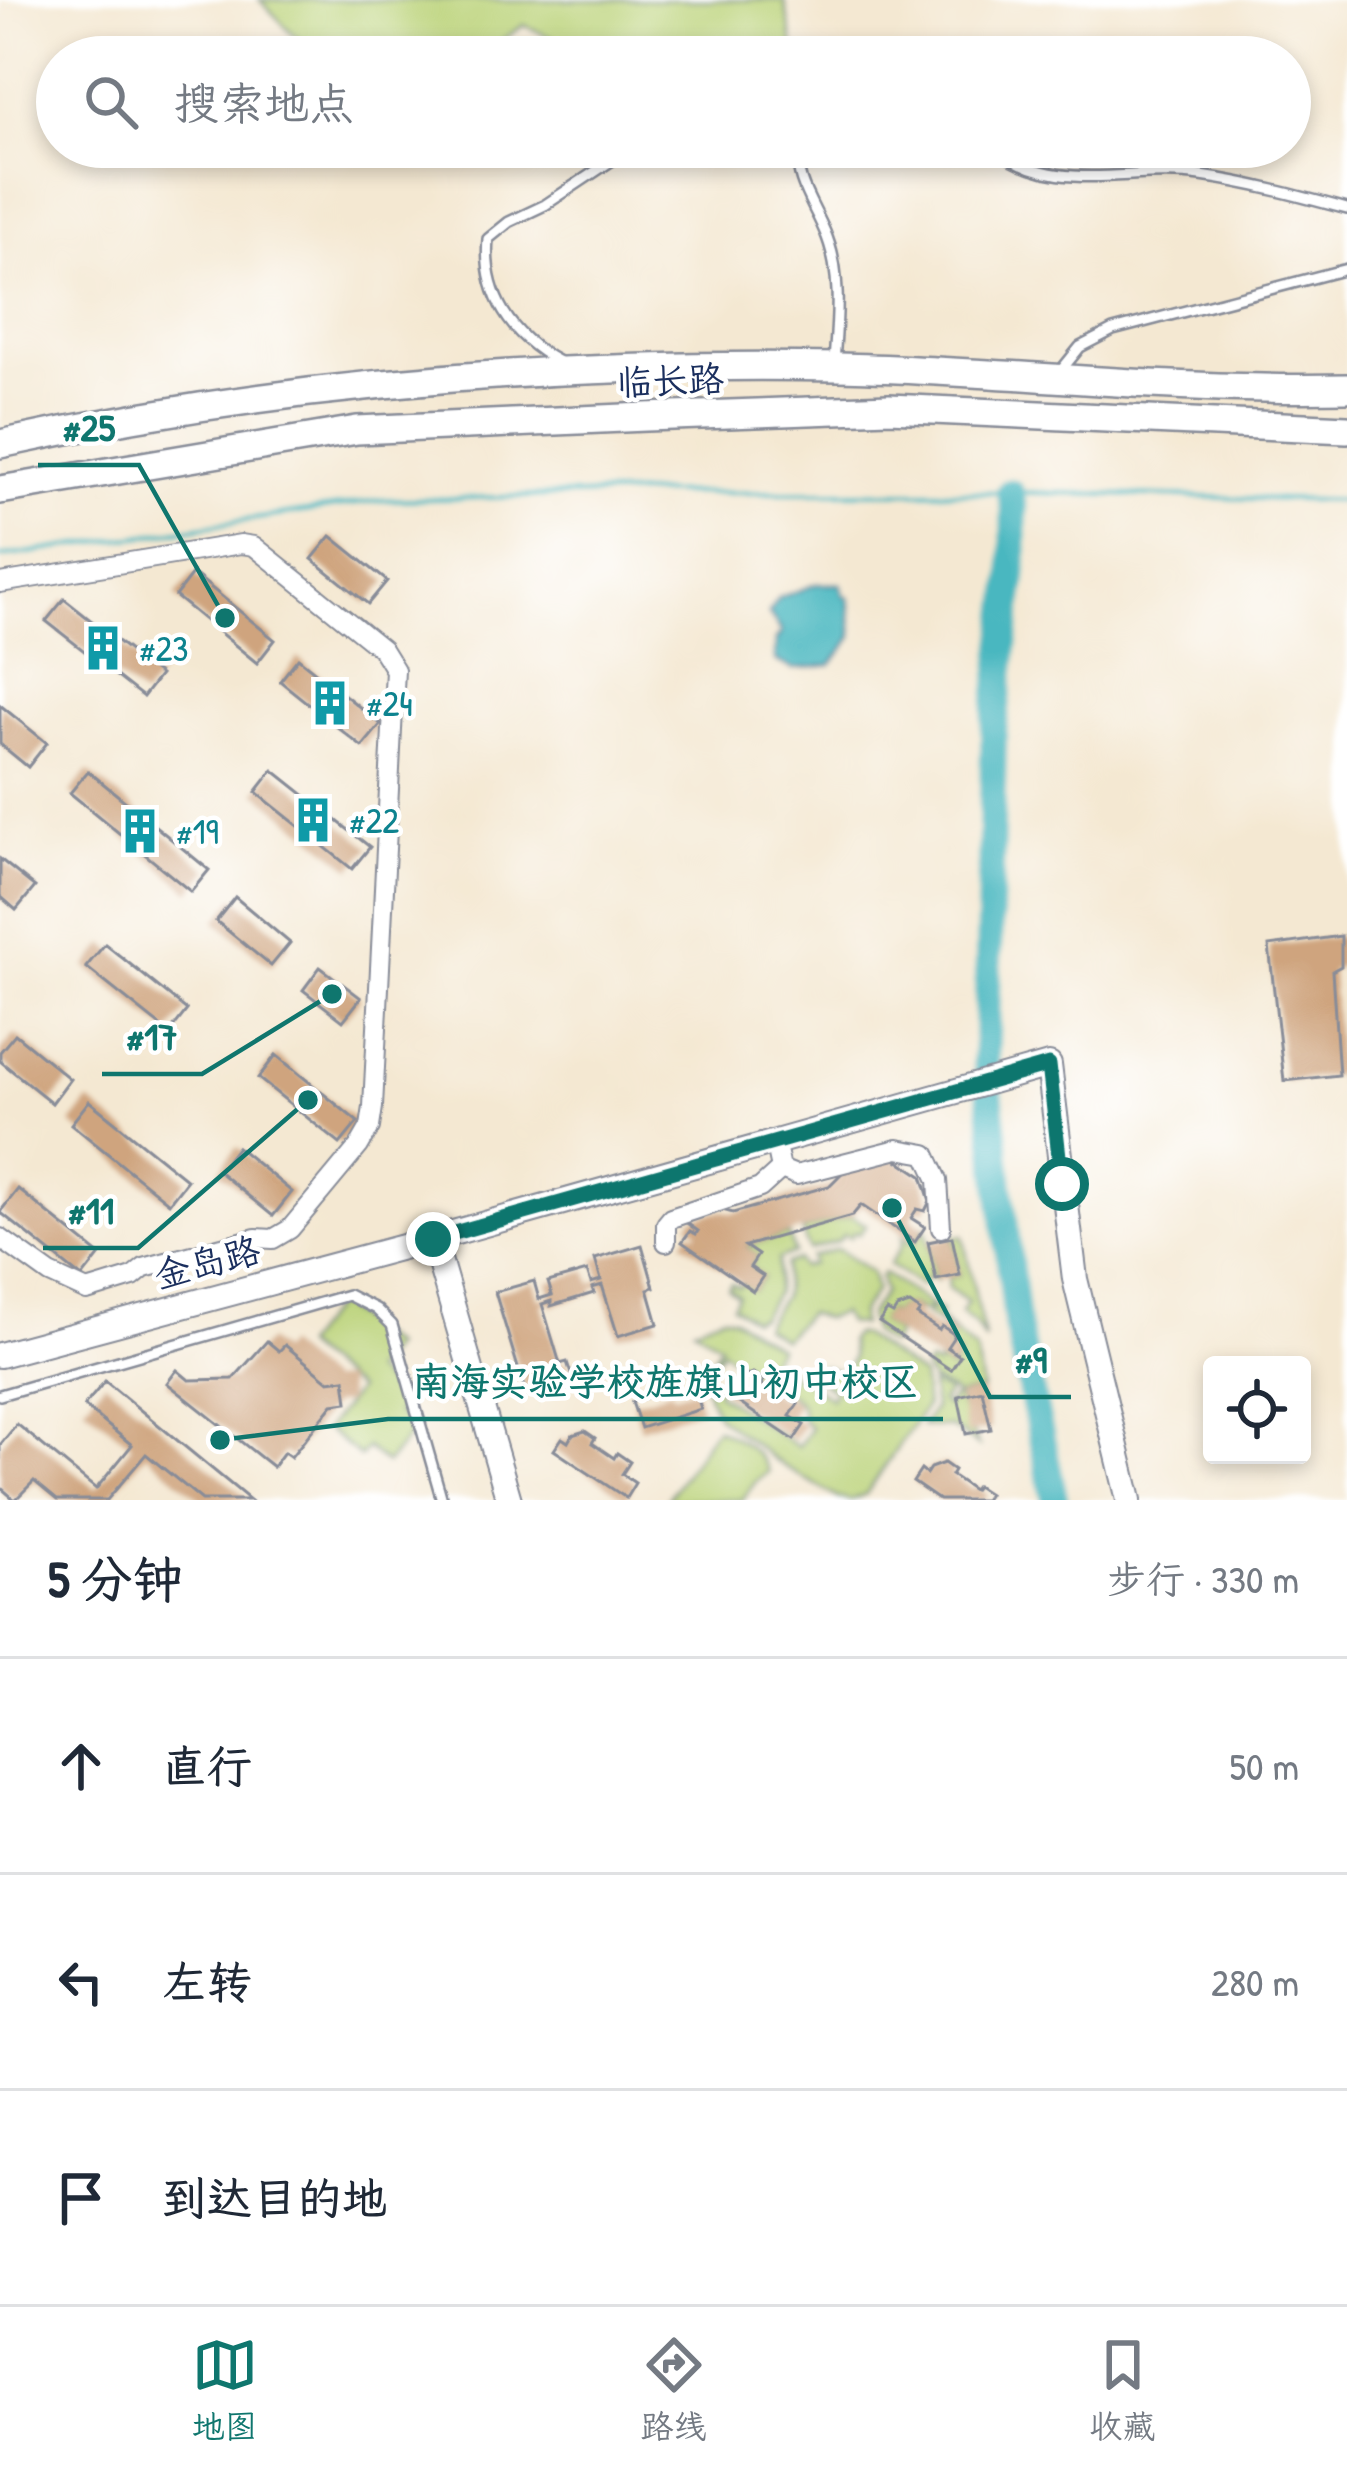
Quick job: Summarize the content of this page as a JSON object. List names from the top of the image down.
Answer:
{
  "streets": {
    "main road": ["临长路"],
    "street": ["金岛路"]
  },
  "places": {
    "other": [
      "#25",
      "#17",
      "#11",
      "#9",
      "南海实验学校旌旗山初中校区"
    ],
    "building": [
      "#23",
      "#24",
      "#22",
      "#19"
    ]
  },
  "page": {
    "search": "搜索地点",
    "heading": ["5 分钟", "步行 · 330 m"],
    "list": [
      ["直行", "50 m"],
      ["左转", "280 m"],
      "到达目的地"
    ],
    "nav": ["地图", "路线", "收藏"]
  }
}
